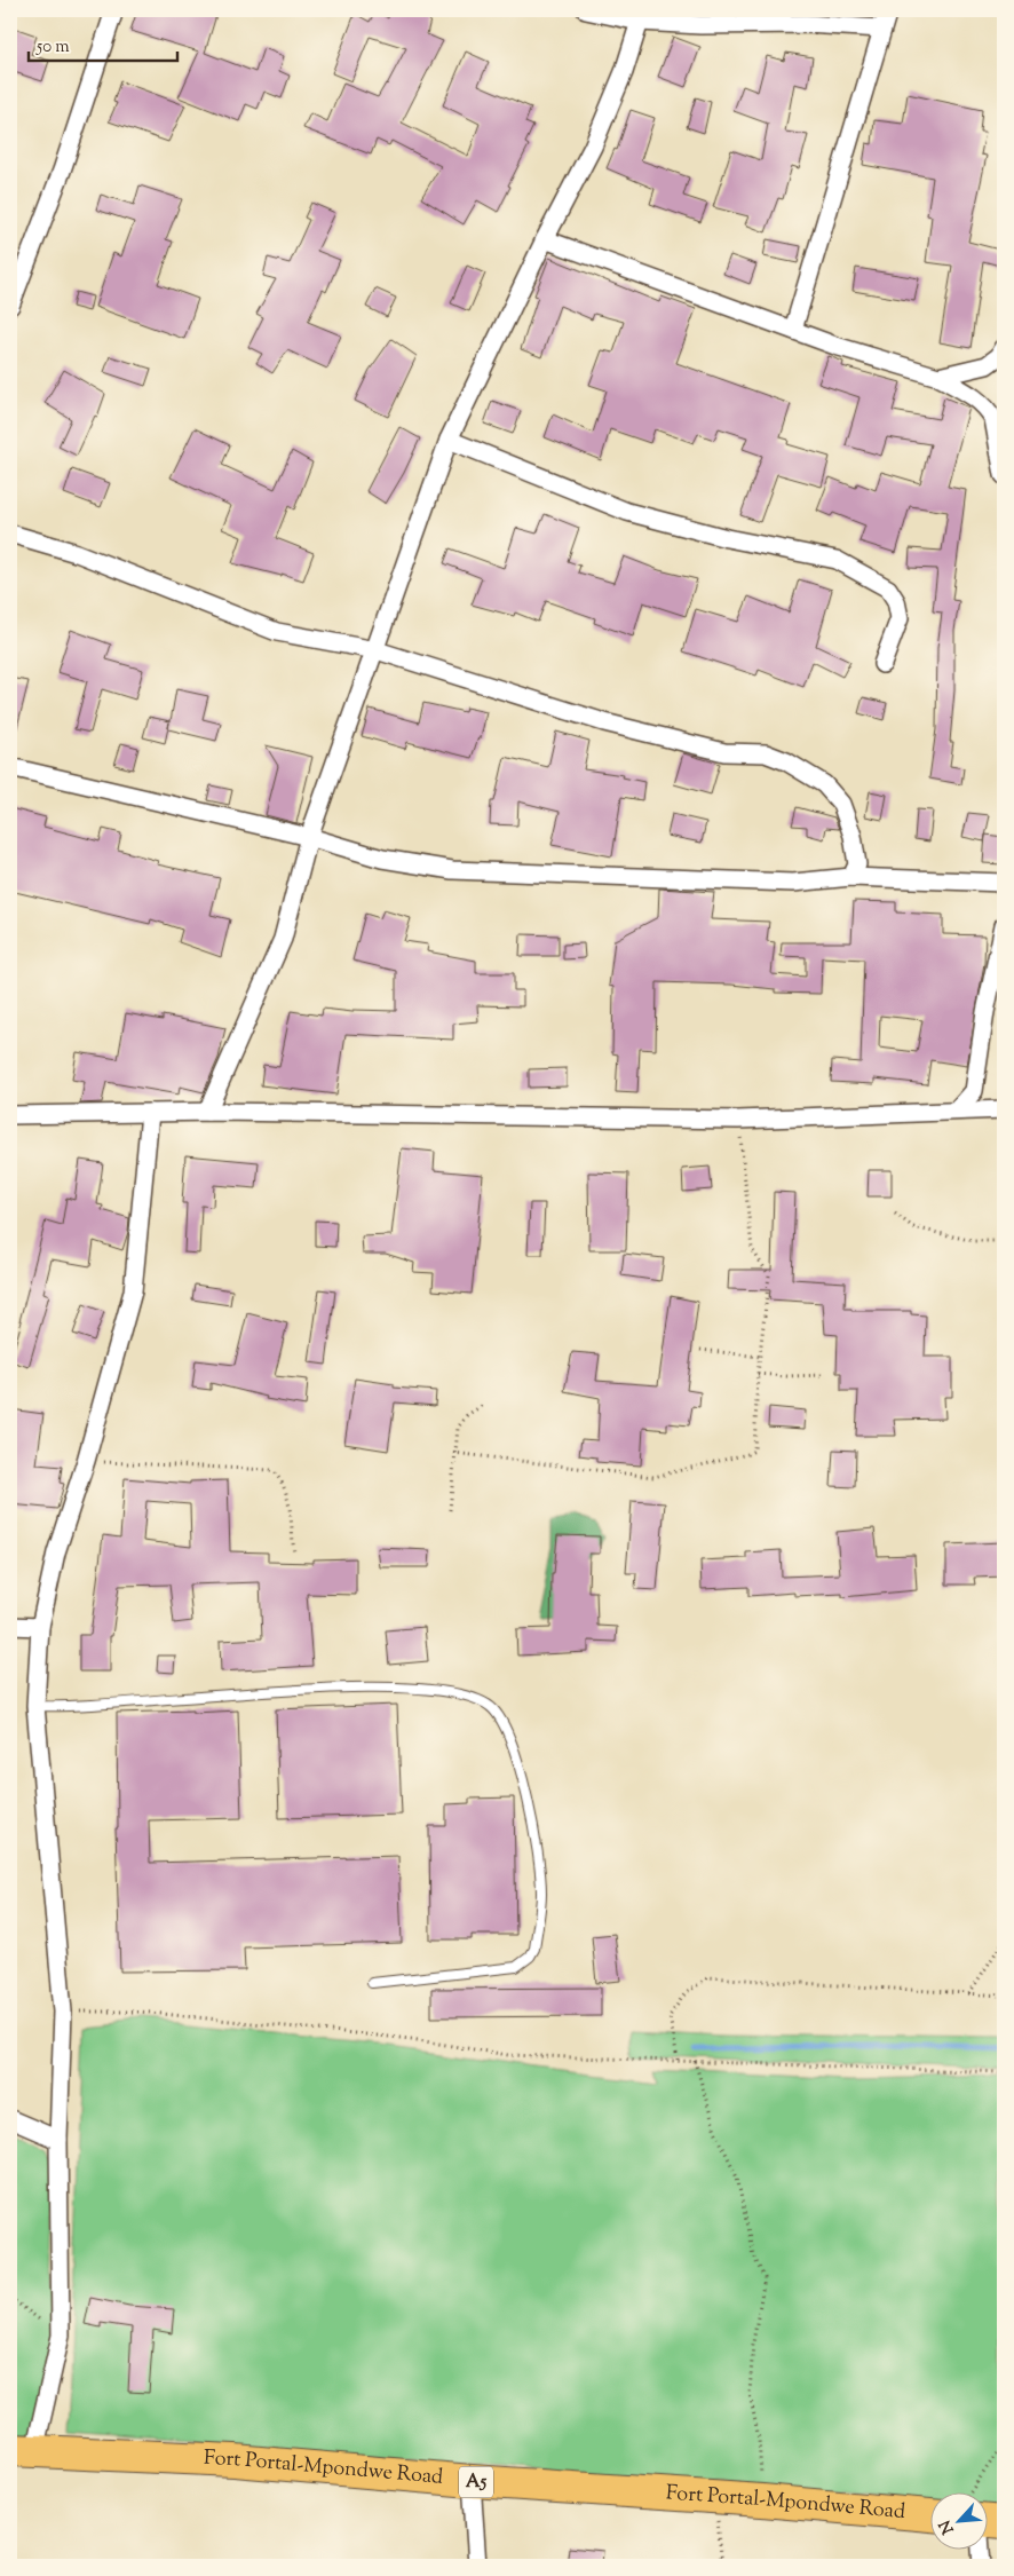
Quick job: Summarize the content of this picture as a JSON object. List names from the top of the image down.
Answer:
{
  "streets": {
    "highway": ["Fort Portal-Mpondwe Road", "A5"]
  },
  "scale_bar": "50 m",
  "north": "bottom left"
}
